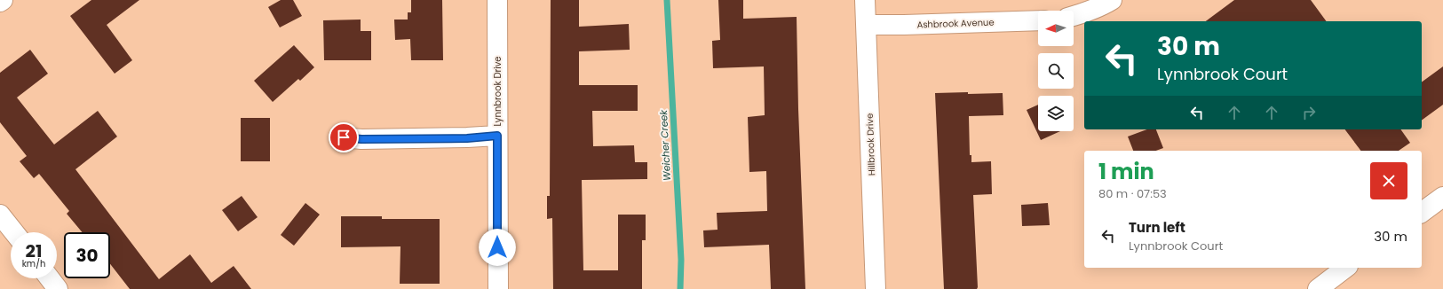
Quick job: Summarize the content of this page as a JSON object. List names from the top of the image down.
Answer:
{
  "streets": {
    "street": ["Ashbrook Avenue", "Lynnbrook Drive", "Hillbrook Drive"]
  },
  "crossings": [
    ["Ashbrook Avenue", "Hillbrook Drive"]
  ],
  "water": ["Weicher Creek"],
  "north": "left",
  "page": {
    "turn": ["30 m", "Lynnbrook Court"],
    "heading": ["1 min", "80 m · 07:53"],
    "list": [
      {
        "name": "Turn left",
        "note": "Lynnbrook Court",
        "value": "30 m"
      }
    ],
    "speed": "21 km/h",
    "limit": "30"
  }
}
